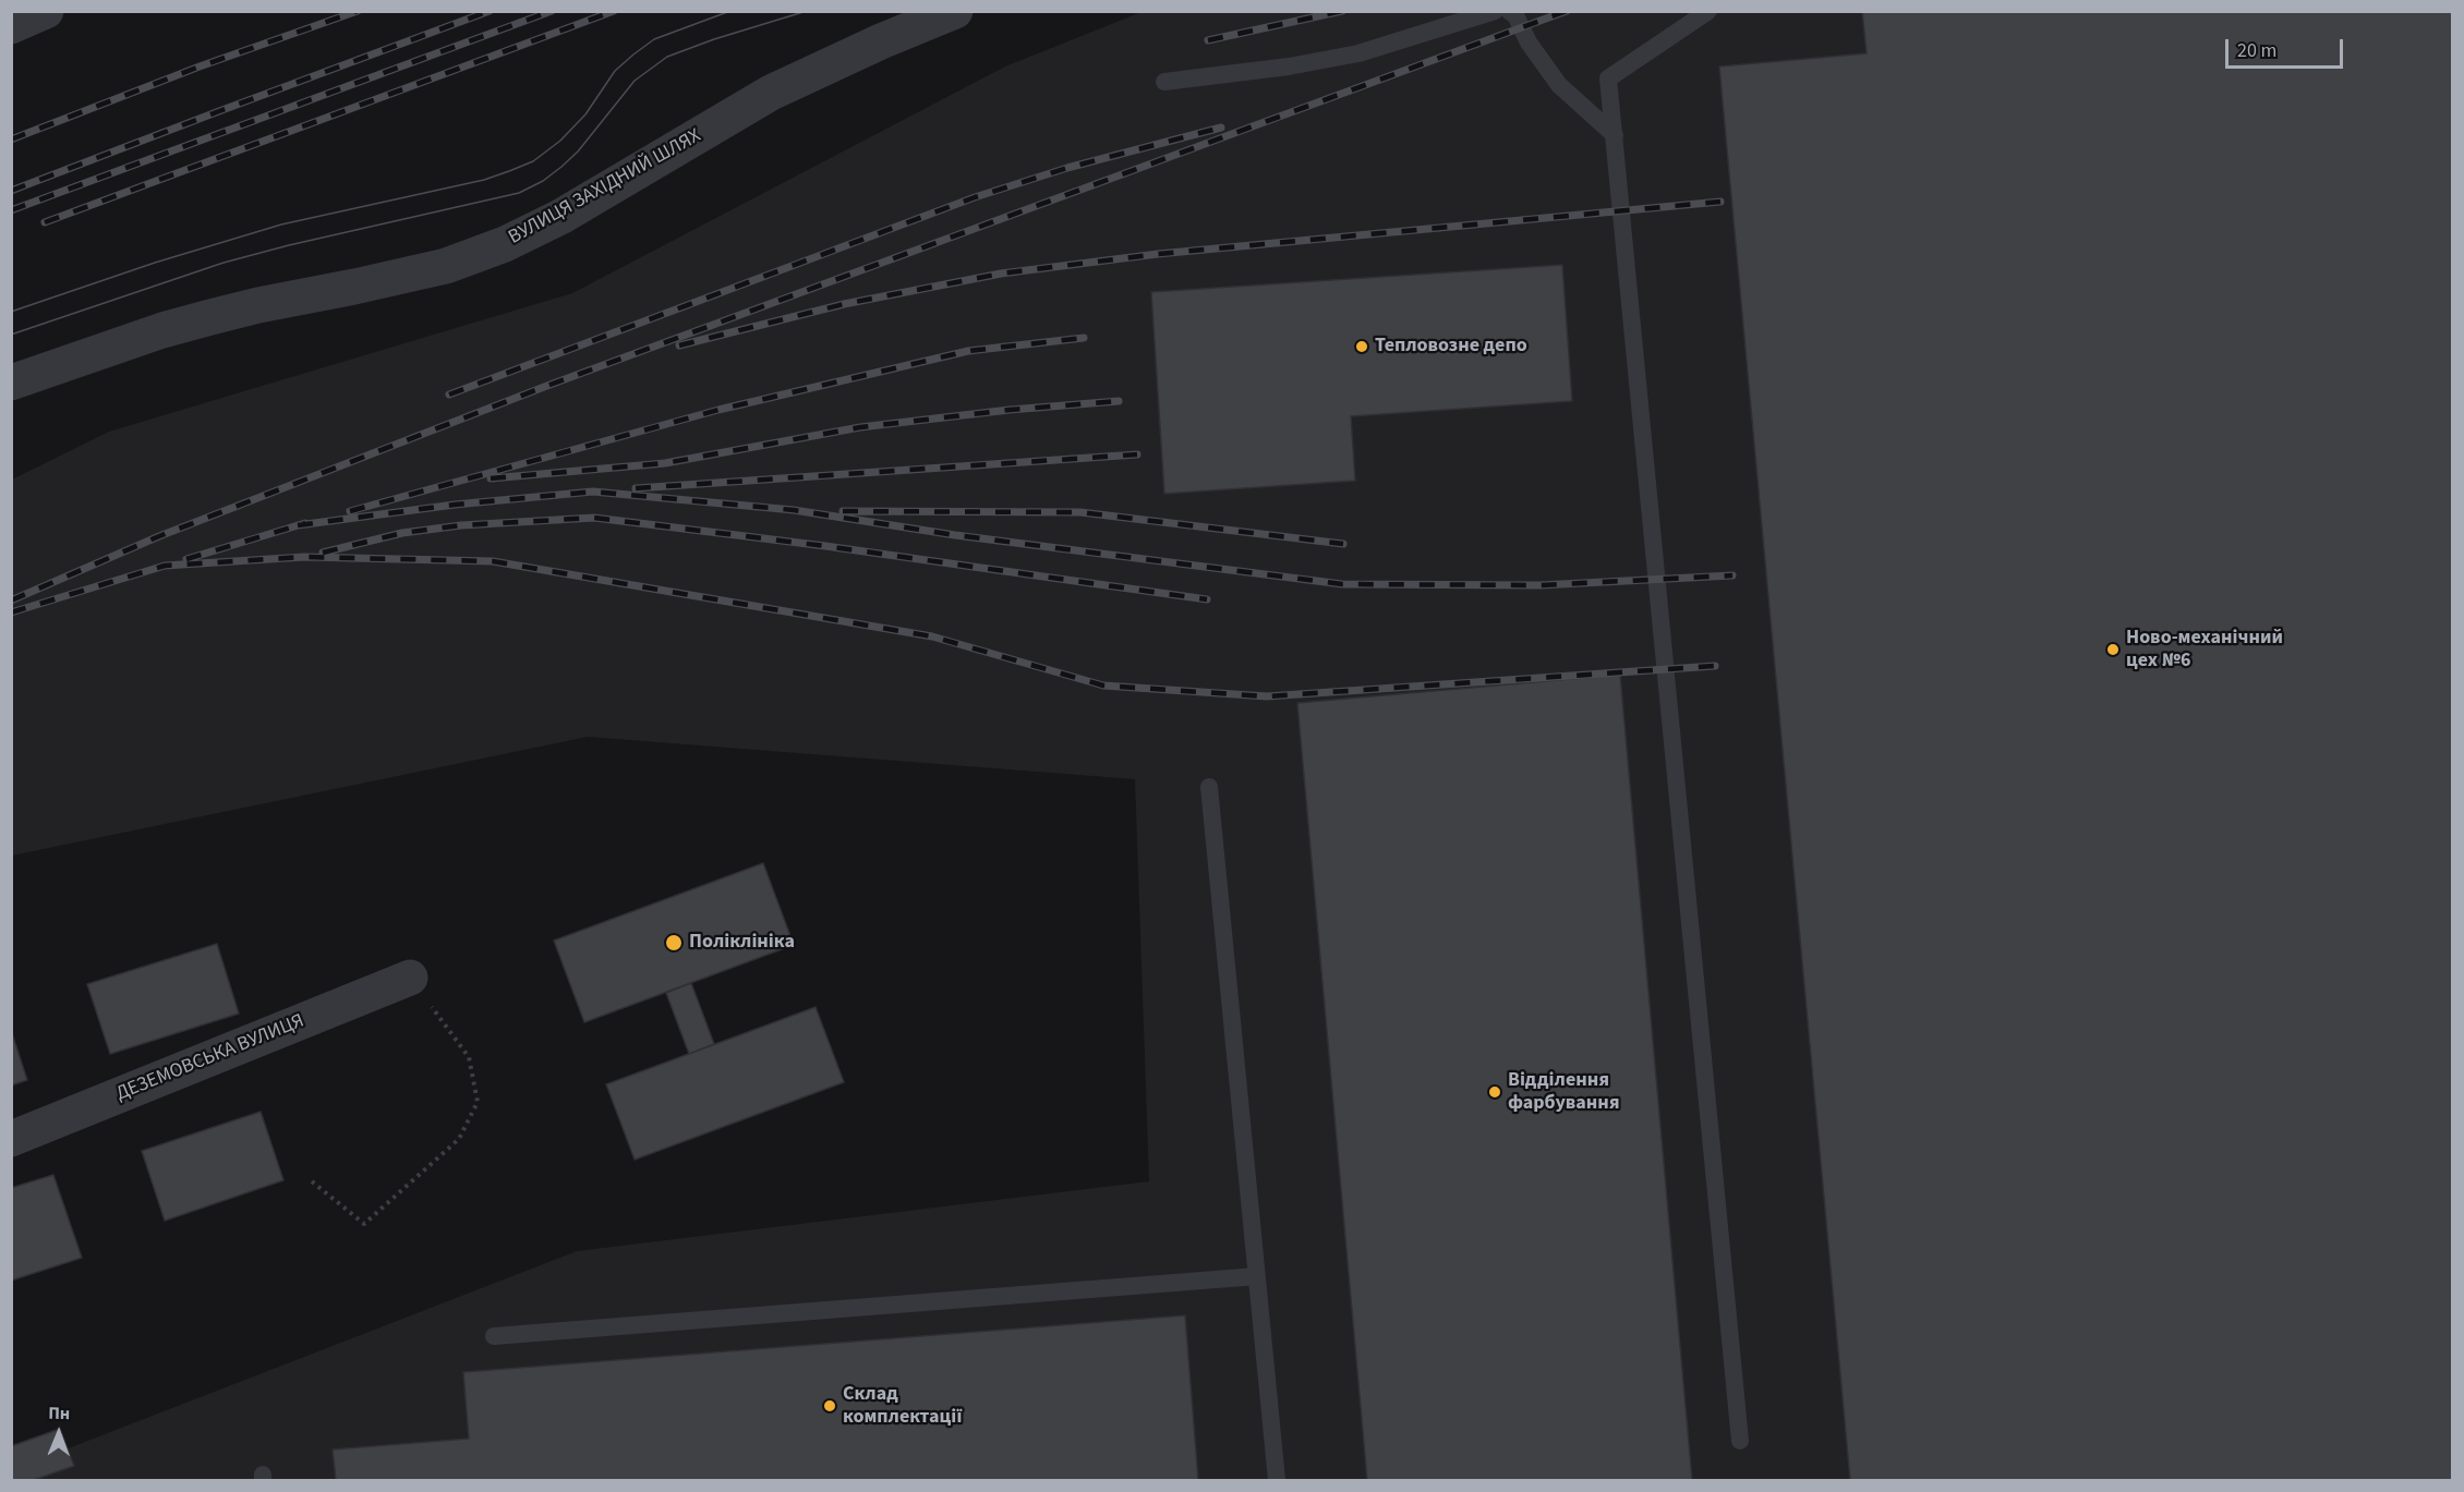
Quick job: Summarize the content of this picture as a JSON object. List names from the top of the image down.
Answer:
{
  "streets": {
    "street": ["ВУЛИЦЯ ЗАХІДНИЙ ШЛЯХ", "ДЕЗЕМОВСЬКА ВУЛИЦЯ"]
  },
  "places": [
    "Тепловозне депо",
    "Ново-механічний цех №6",
    "Поліклініка",
    "Відділення фарбування",
    "Склад комплектації"
  ],
  "scale_bar": "20 m",
  "north": "top"
}
